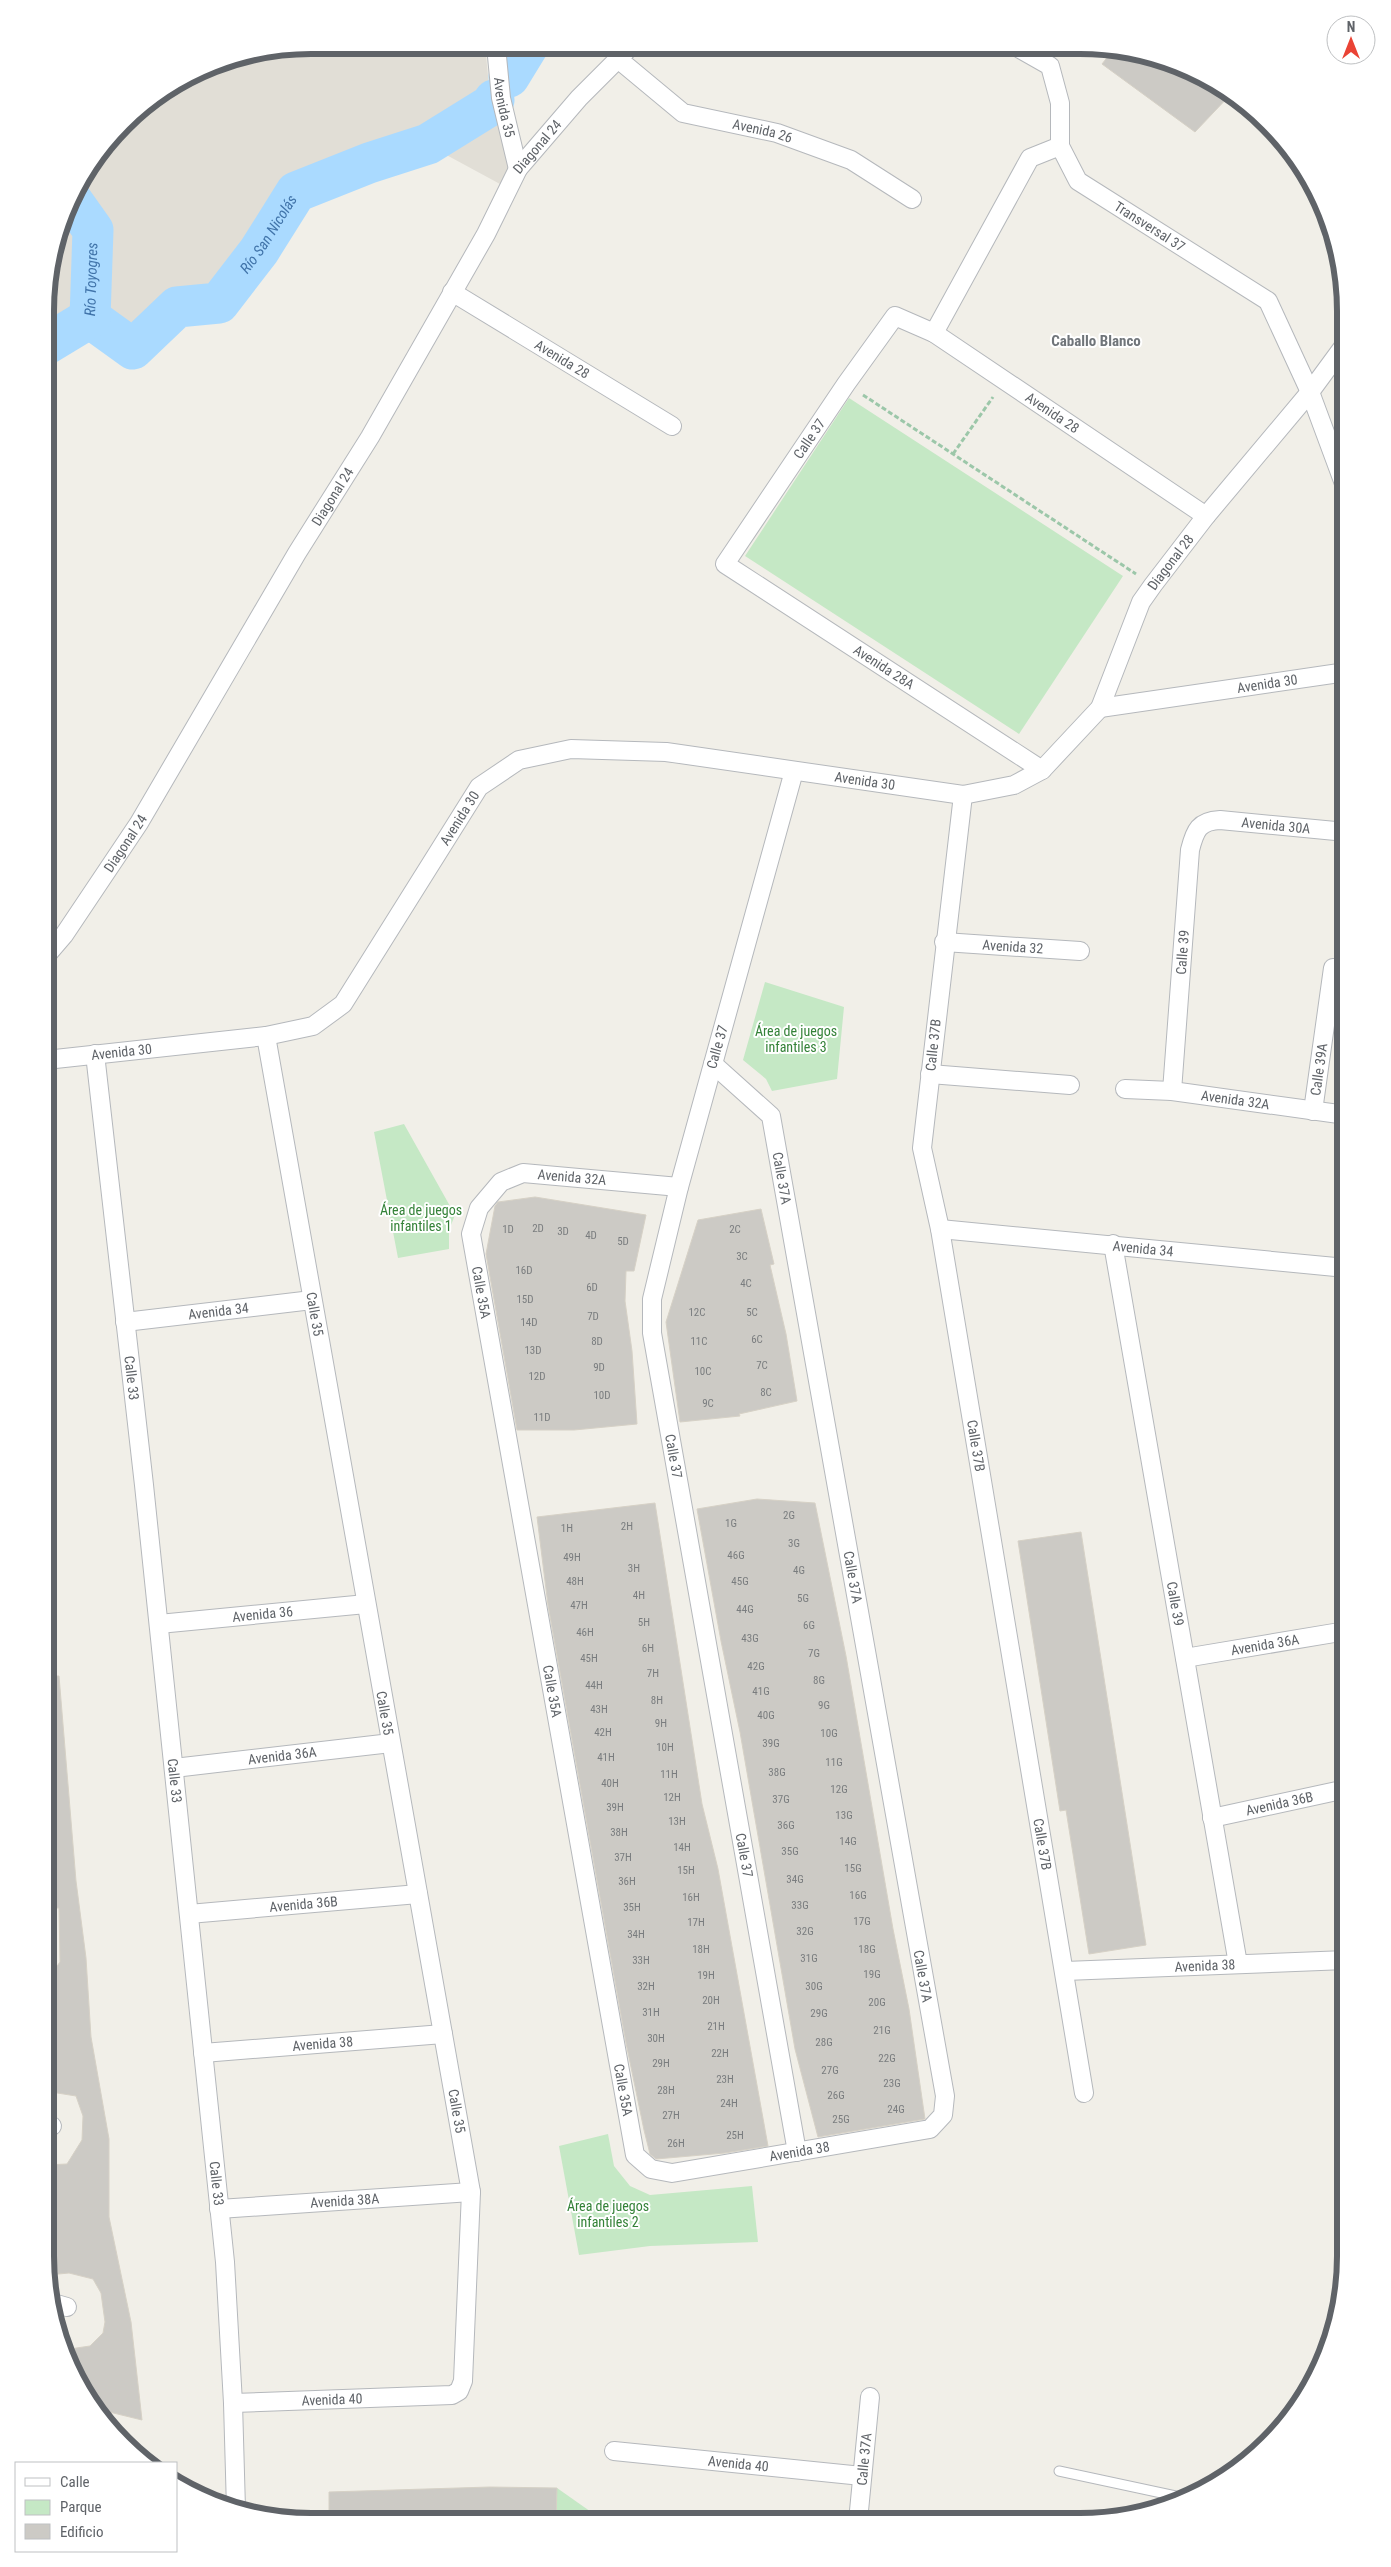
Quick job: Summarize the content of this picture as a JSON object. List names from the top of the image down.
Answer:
{
  "streets": {
    "street": [
      "Avenida 35",
      "Avenida 26",
      "Diagonal 24",
      "Transversal 37",
      "Avenida 28",
      "Calle 37",
      "Diagonal 28",
      "Avenida 28A",
      "Avenida 30",
      "Avenida 30A",
      "Avenida 32",
      "Calle 39",
      "Calle 37B",
      "Calle 39A",
      "Avenida 32A",
      "Calle 37A",
      "Avenida 34",
      "Calle 35A",
      "Calle 35",
      "Calle 33",
      "Avenida 36",
      "Avenida 36A",
      "Avenida 36B",
      "Avenida 38",
      "Avenida 38A",
      "Avenida 40"
    ]
  },
  "crossings": [
    ["Avenida 35", "Diagonal 24"],
    ["Diagonal 24", "Avenida 28"],
    ["Transversal 37", "Diagonal 28"],
    ["Avenida 28", "Calle 37"],
    ["Avenida 28", "Diagonal 28"],
    ["Calle 37", "Avenida 28A"],
    ["Calle 37", "Avenida 30"],
    ["Calle 37", "Avenida 32A"],
    ["Calle 37", "Calle 37A"],
    ["Calle 37", "Avenida 38"],
    ["Diagonal 28", "Avenida 28A"],
    ["Diagonal 28", "Avenida 30"],
    ["Avenida 30", "Calle 37B"],
    ["Avenida 30", "Calle 35"],
    ["Avenida 30", "Calle 33"],
    ["Avenida 30A", "Calle 39"],
    ["Avenida 32", "Calle 37B"],
    ["Calle 39", "Avenida 32A"],
    ["Calle 39", "Avenida 34"],
    ["Calle 39", "Avenida 36A"],
    ["Calle 39", "Avenida 36B"],
    ["Calle 39", "Avenida 38"],
    ["Calle 37B", "Avenida 34"],
    ["Calle 37B", "Avenida 38"],
    ["Calle 39A", "Avenida 32A"],
    ["Avenida 32A", "Calle 35A"],
    ["Calle 37A", "Avenida 38"],
    ["Calle 37A", "Avenida 40"],
    ["Avenida 34", "Calle 35"],
    ["Avenida 34", "Calle 33"],
    ["Calle 35A", "Avenida 38"],
    ["Calle 35", "Avenida 36"],
    ["Calle 35", "Avenida 36A"],
    ["Calle 35", "Avenida 36B"],
    ["Calle 35", "Avenida 38"],
    ["Calle 35", "Avenida 38A"],
    ["Calle 35", "Avenida 40"],
    ["Calle 33", "Avenida 36"],
    ["Calle 33", "Avenida 36A"],
    ["Calle 33", "Avenida 36B"],
    ["Calle 33", "Avenida 38"],
    ["Calle 33", "Avenida 38A"],
    ["Calle 33", "Avenida 40"]
  ],
  "districts": ["Caballo Blanco"],
  "water": ["Río San Nicolás", "Río Toyogres"],
  "parks": ["Área de juegos infantiles 3", "Área de juegos infantiles 1", "Área de juegos infantiles 2"],
  "house_numbers": [
    "2D",
    "1D",
    "2C",
    "3D",
    "4D",
    "5D",
    "3C",
    "16D",
    "4C",
    "6D",
    "15D",
    "12C",
    "5C",
    "7D",
    "14D",
    "6C",
    "8D",
    "11C",
    "13D",
    "7C",
    "9D",
    "10C",
    "12D",
    "8C",
    "10D",
    "9C",
    "11D",
    "2G",
    "1G",
    "2H",
    "1H",
    "3G",
    "46G",
    "49H",
    "3H",
    "4G",
    "48H",
    "45G",
    "4H",
    "5G",
    "47H",
    "44G",
    "5H",
    "6G",
    "46H",
    "43G",
    "6H",
    "7G",
    "45H",
    "42G",
    "7H",
    "8G",
    "44H",
    "41G",
    "8H",
    "9G",
    "43H",
    "40G",
    "9H",
    "42H",
    "10G",
    "39G",
    "10H",
    "41H",
    "11G",
    "38G",
    "11H",
    "40H",
    "12G",
    "12H",
    "37G",
    "39H",
    "13G",
    "13H",
    "36G",
    "38H",
    "14G",
    "14H",
    "35G",
    "37H",
    "15G",
    "15H",
    "34G",
    "36H",
    "16G",
    "16H",
    "33G",
    "35H",
    "17G",
    "17H",
    "32G",
    "34H",
    "18H",
    "18G",
    "31G",
    "33H",
    "19G",
    "19H",
    "32H",
    "30G",
    "20H",
    "20G",
    "31H",
    "29G",
    "21H",
    "21G",
    "30H",
    "28G",
    "22H",
    "22G",
    "29H",
    "27G",
    "23H",
    "23G",
    "28H",
    "26G",
    "24H",
    "24G",
    "27H",
    "25G",
    "25H",
    "26H"
  ],
  "legend": ["Calle", "Parque", "Edificio"],
  "north": "top"
}
